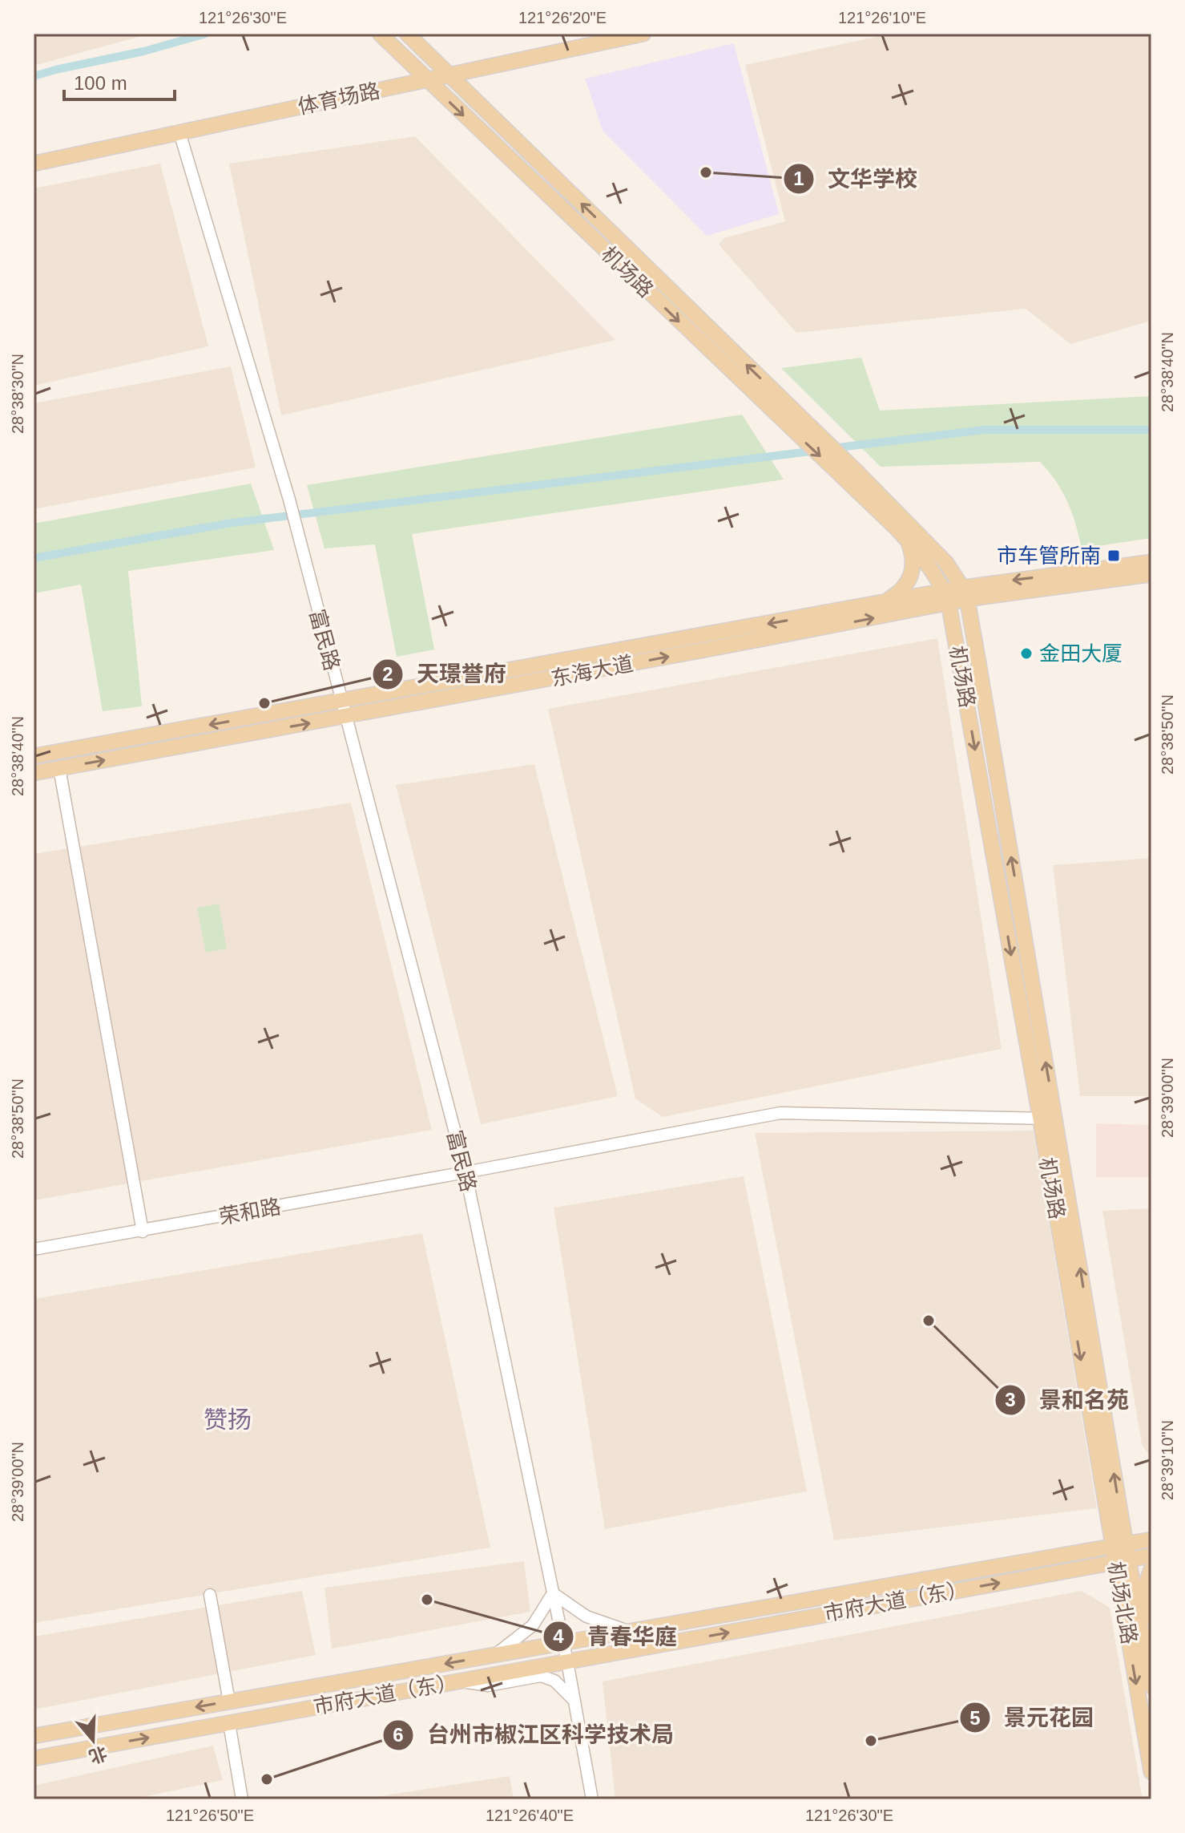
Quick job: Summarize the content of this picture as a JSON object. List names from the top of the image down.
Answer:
{
  "streets": {
    "main road": [
      "体育场路",
      "机场路",
      "东海大道",
      "市府大道（东）",
      "机场北路"
    ],
    "street": ["富民路", "荣和路"]
  },
  "crossings": [
    ["体育场路", "机场路"],
    ["体育场路", "富民路"],
    ["机场路", "东海大道"],
    ["机场路", "荣和路"],
    ["机场路", "市府大道（东）"],
    ["机场路", "机场北路"],
    ["富民路", "东海大道"],
    ["富民路", "荣和路"],
    ["富民路", "市府大道（东）"],
    ["市府大道（东）", "机场北路"]
  ],
  "districts": ["赞扬"],
  "places": {
    "other": [
      "文华学校",
      "金田大厦",
      "天璟誉府",
      "景和名苑",
      "青春华庭",
      "景元花园",
      "台州市椒江区科学技术局"
    ],
    "transit": ["市车管所南"]
  },
  "scale_bar": "100 m",
  "north": "bottom",
  "coordinates": [
    "121°26'30\"E",
    "121°26'20\"E",
    "121°26'10\"E",
    "28°38'40\"N",
    "28°38'30\"N",
    "28°38'50\"N",
    "28°39'00\"N",
    "28°39'10\"N",
    "121°26'50\"E",
    "121°26'40\"E"
  ]
}
